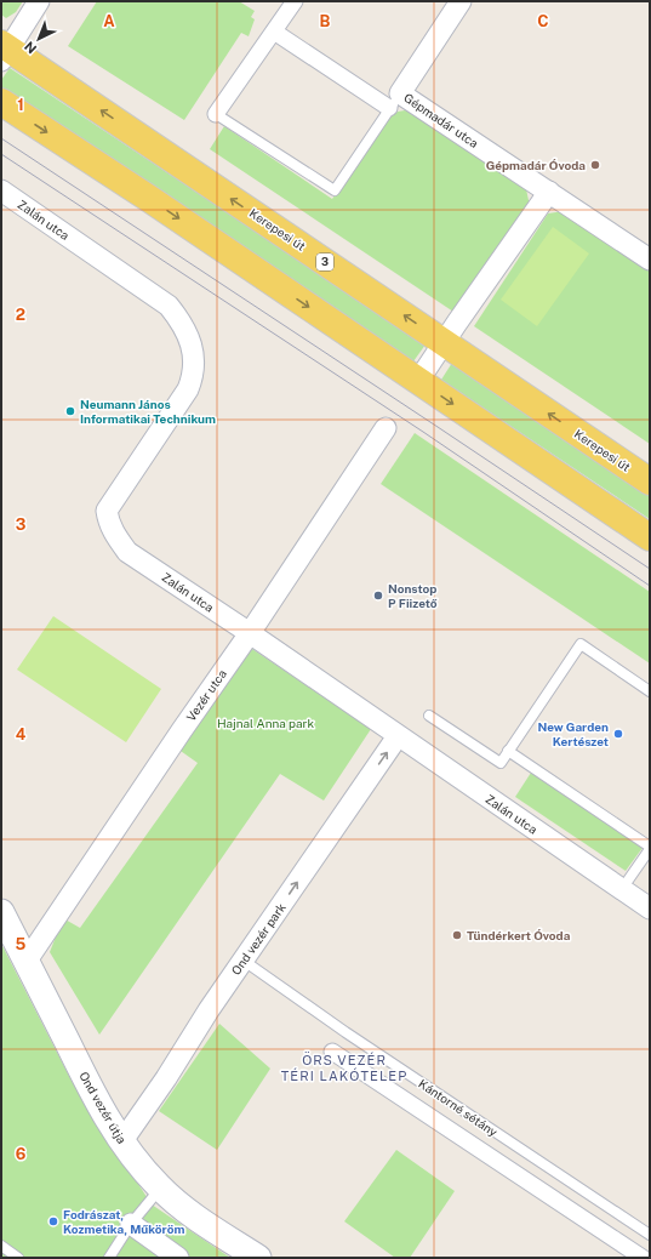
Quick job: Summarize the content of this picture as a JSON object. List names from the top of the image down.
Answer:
{
  "streets": {
    "main road": ["Kerepesi út", "3"],
    "street": [
      "Gépmadár utca",
      "Zalán utca",
      "Vezér utca",
      "Ond vezér park",
      "Ond vezér útja",
      "Kántorné sétány"
    ]
  },
  "crossings": [
    ["Zalán utca", "Vezér utca"],
    ["Zalán utca", "Ond vezér park"],
    ["Vezér utca", "Ond vezér útja"],
    ["Ond vezér park", "Ond vezér útja"],
    ["Ond vezér park", "Kántorné sétány"]
  ],
  "one_way": ["Ond vezér park"],
  "districts": ["ÖRS VEZÉR TÉRI LAKÓTELEP"],
  "parks": ["Hajnal Anna park"],
  "places": [
    "Gépmadár Óvoda",
    "Neumann János Informatikai Technikum",
    "Nonstop P Fiizető",
    "New Garden Kertészet",
    "Tündérkert Óvoda",
    "Fodrászat, Kozmetika, Műköröm"
  ],
  "north": "bottom left",
  "grid": {
    "columns": ["A", "B", "C"],
    "rows": [
      "1",
      "2",
      "3",
      "4",
      "5",
      "6"
    ]
  }
}
